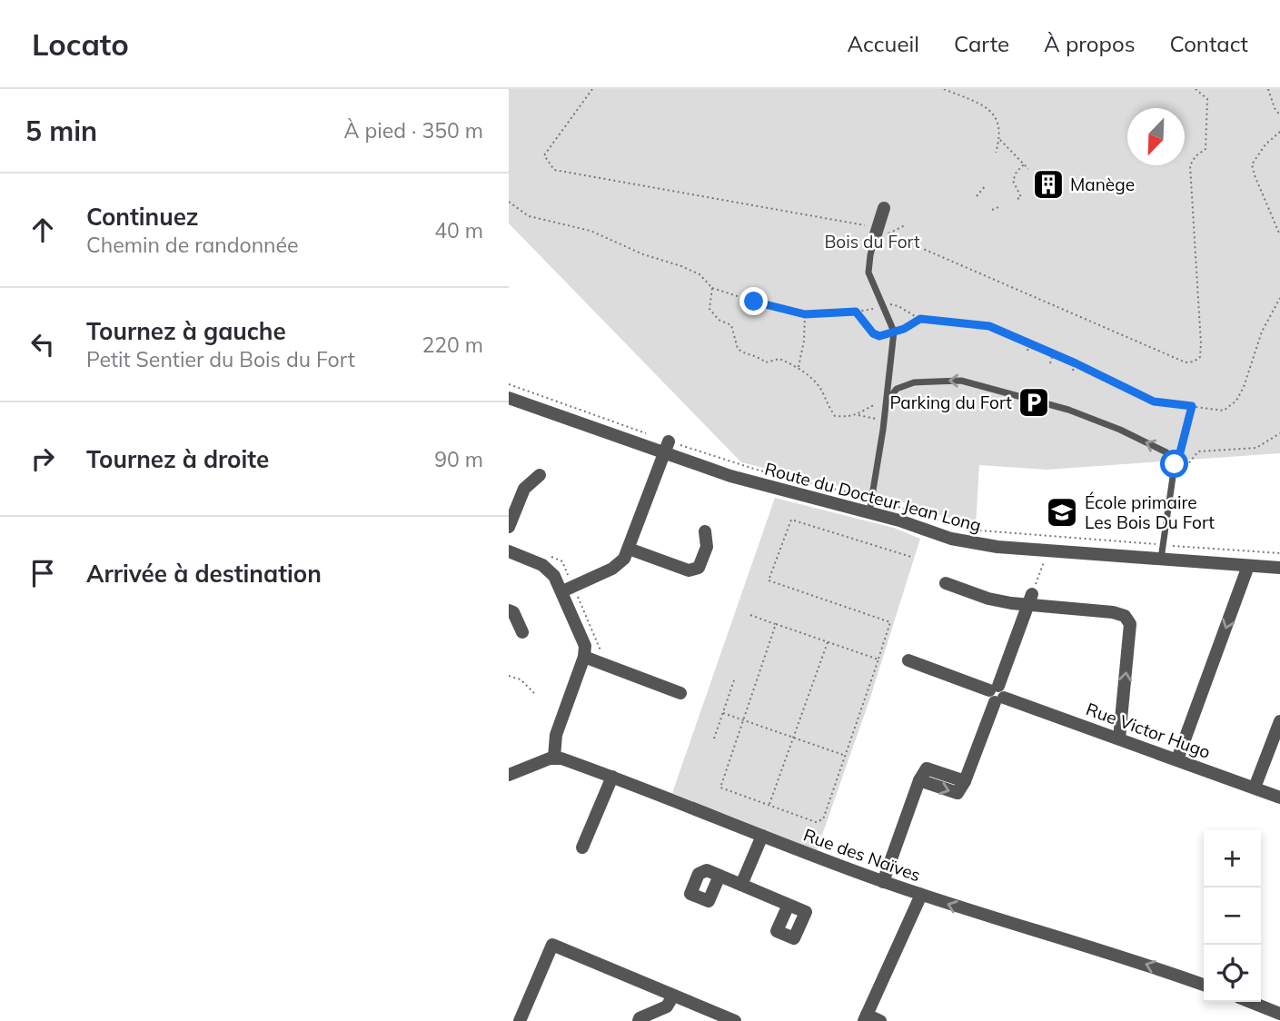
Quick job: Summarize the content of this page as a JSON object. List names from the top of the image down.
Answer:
{
  "streets": {
    "street": ["Route du Docteur Jean Long", "Rue Victor Hugo", "Rue des Naïves"]
  },
  "one_way": ["Rue des Naïves"],
  "parks": ["Bois du Fort"],
  "places": {
    "building": ["Manège"],
    "parking": ["Parking du Fort"],
    "school or university": ["École primaire Les Bois Du Fort"]
  },
  "north": "bottom left",
  "page": {
    "header": "Locato",
    "nav": [
      "Accueil",
      "Carte",
      "À propos",
      "Contact"
    ],
    "heading": ["5 min", "À pied · 350 m"],
    "list": [
      ["Continuez", "Chemin de randonnée", "40 m"],
      ["Tournez à gauche", "Petit Sentier du Bois du Fort", "220 m"],
      ["Tournez à droite", "90 m"],
      "Arrivée à destination"
    ],
    "map_buttons": ["+", "−"]
  }
}
